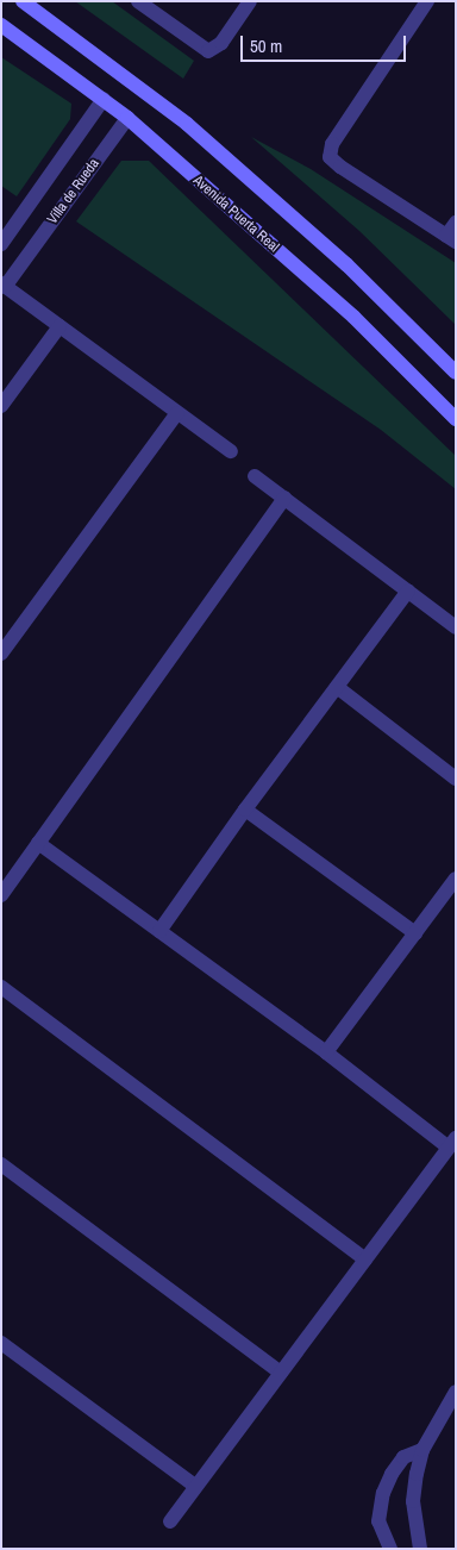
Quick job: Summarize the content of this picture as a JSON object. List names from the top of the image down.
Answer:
{
  "streets": {
    "main road": ["Avenida Puerta Real"],
    "street": ["Villa de Rueda"]
  },
  "crossings": [
    ["Villa de Rueda", "Avenida Puerta Real"]
  ],
  "scale_bar": "50 m"
}
